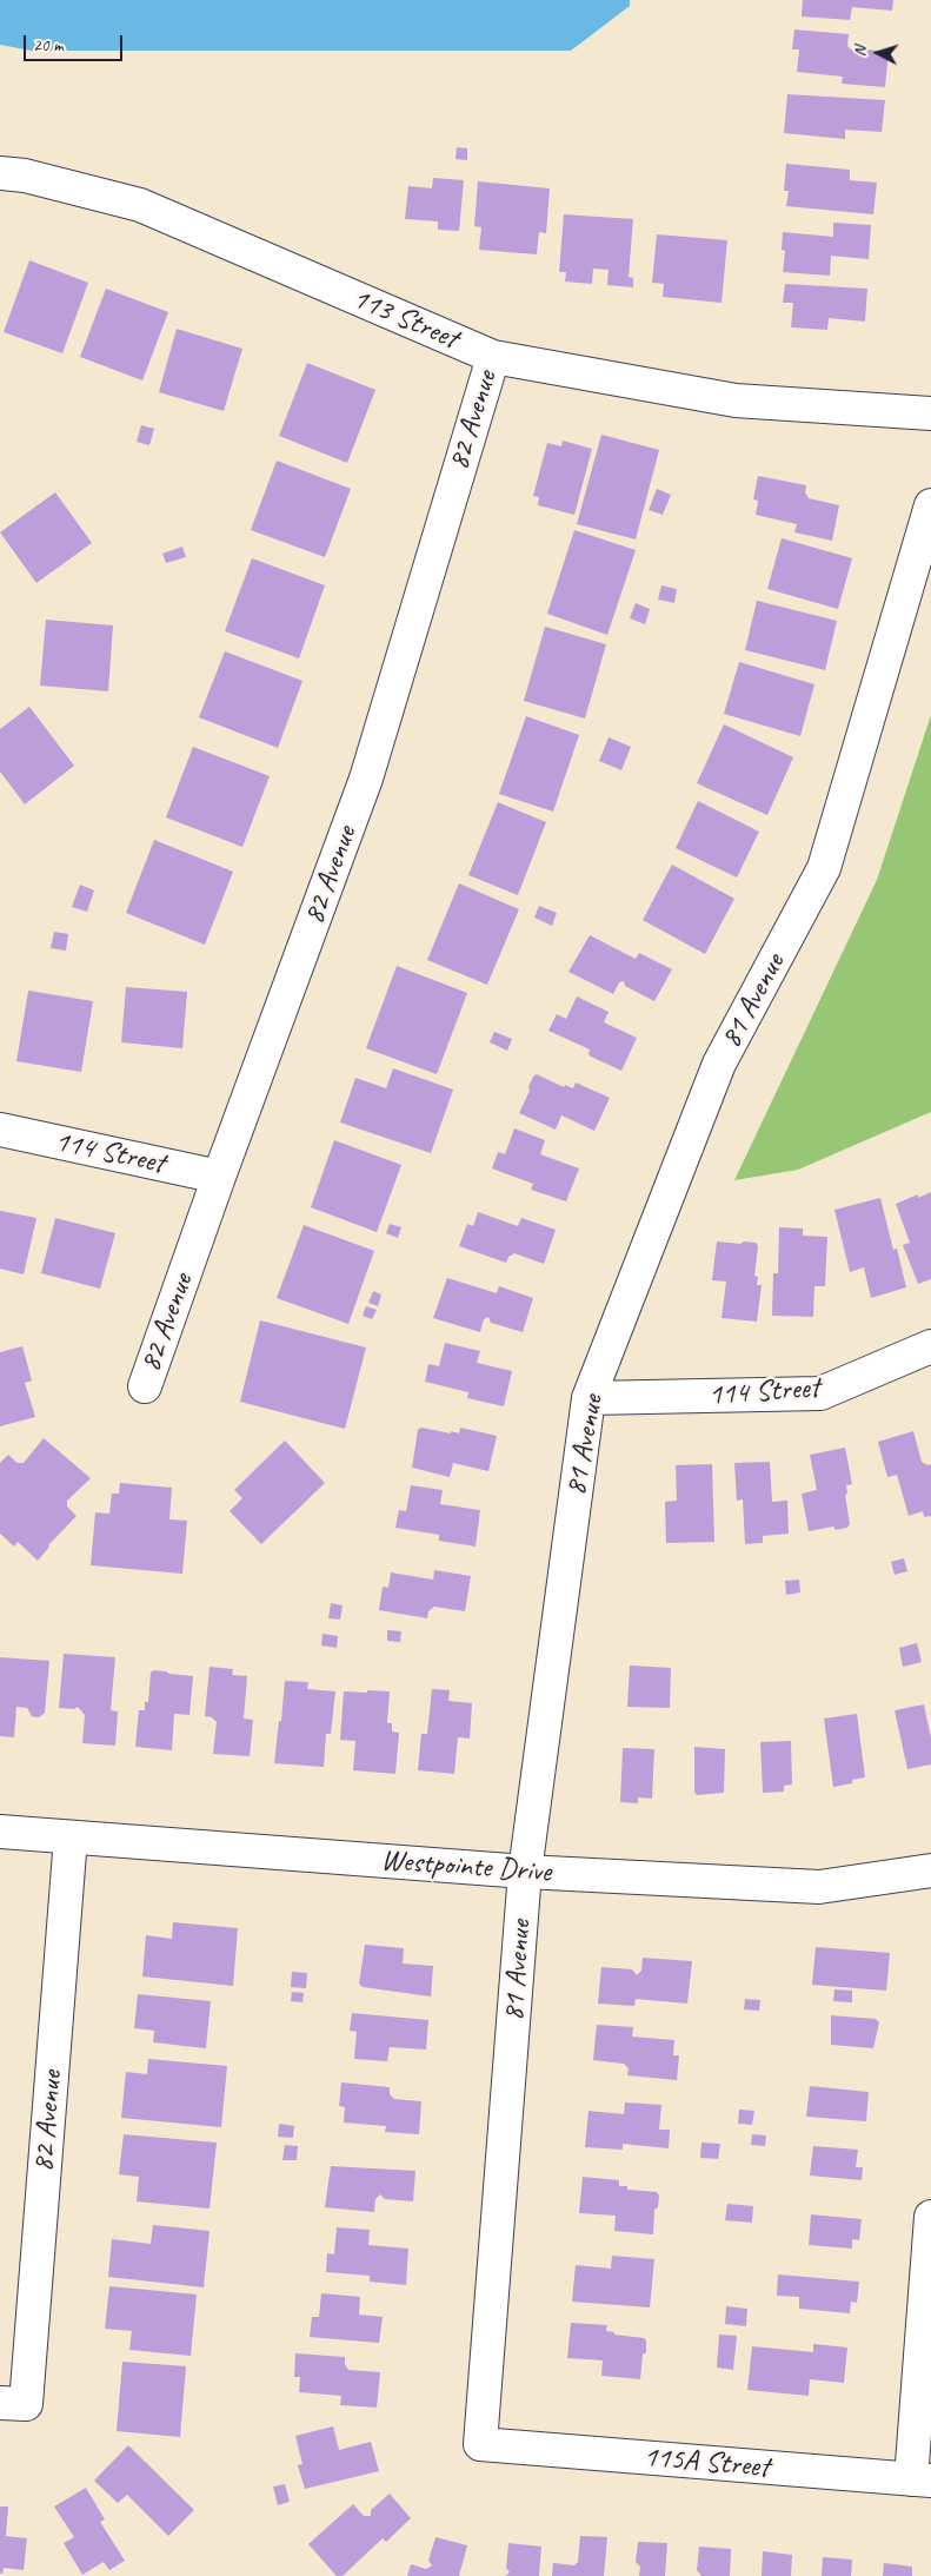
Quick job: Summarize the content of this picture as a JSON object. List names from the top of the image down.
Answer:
{
  "streets": {
    "street": [
      "113 Street",
      "82 Avenue",
      "81 Avenue",
      "114 Street",
      "Westpointe Drive",
      "115A Street"
    ]
  },
  "crossings": [
    ["113 Street", "82 Avenue"],
    ["82 Avenue", "114 Street"],
    ["82 Avenue", "Westpointe Drive"],
    ["81 Avenue", "114 Street"],
    ["81 Avenue", "Westpointe Drive"],
    ["81 Avenue", "115A Street"]
  ],
  "scale_bar": "20 m",
  "north": "left"
}
